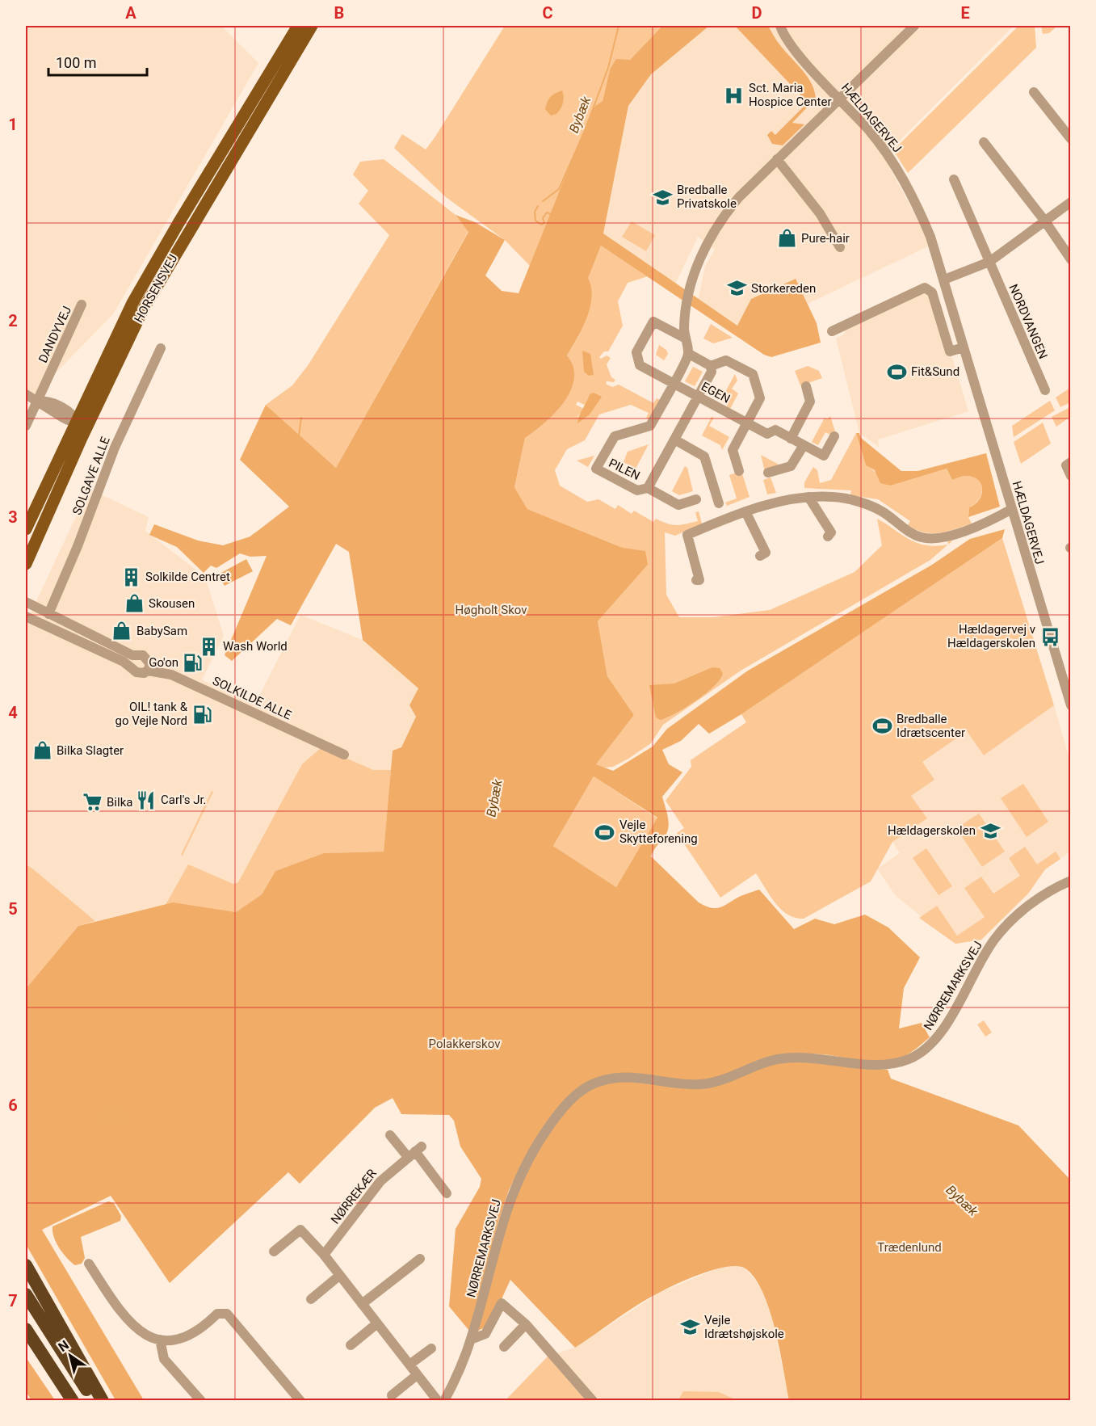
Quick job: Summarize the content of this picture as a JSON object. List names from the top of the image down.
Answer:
{
  "streets": {
    "main road": ["HORSENSVEJ"],
    "street": [
      "HÆLDAGERVEJ",
      "NORDVANGEN",
      "DANDYVEJ",
      "EGEN",
      "PILEN",
      "SOLGAVE ALLE",
      "SOLKILDE ALLE",
      "NØRREMARKSVEJ",
      "NØRREKÆR"
    ]
  },
  "crossings": [
    ["EGEN", "PILEN"],
    ["SOLGAVE ALLE", "SOLKILDE ALLE"]
  ],
  "water": ["Bybæk"],
  "parks": ["Høgholt Skov", "Polakkerskov", "Trædenlund"],
  "places": {
    "hospital": ["Sct. Maria Hospice Center"],
    "school or university": [
      "Bredballe Privatskole",
      "Storkereden",
      "Hældagerskolen",
      "Vejle Idrætshøjskole"
    ],
    "shop": [
      "Pure-hair",
      "Skousen",
      "BabySam",
      "Bilka Slagter"
    ],
    "sports": ["Fit&Sund", "Bredballe Idrætscenter", "Vejle Skytteforening"],
    "building": ["Solkilde Centret", "Wash World"],
    "bus stop": ["Hældagervej v Hældagerskolen"],
    "fuel station": ["Go'on", "OIL! tank & go Vejle Nord"],
    "restaurant": ["Carl's Jr."],
    "supermarket": ["Bilka"]
  },
  "scale_bar": "100 m",
  "north": "top left",
  "grid": {
    "columns": [
      "A",
      "B",
      "C",
      "D",
      "E"
    ],
    "rows": [
      "1",
      "2",
      "3",
      "4",
      "5",
      "6",
      "7"
    ]
  }
}
